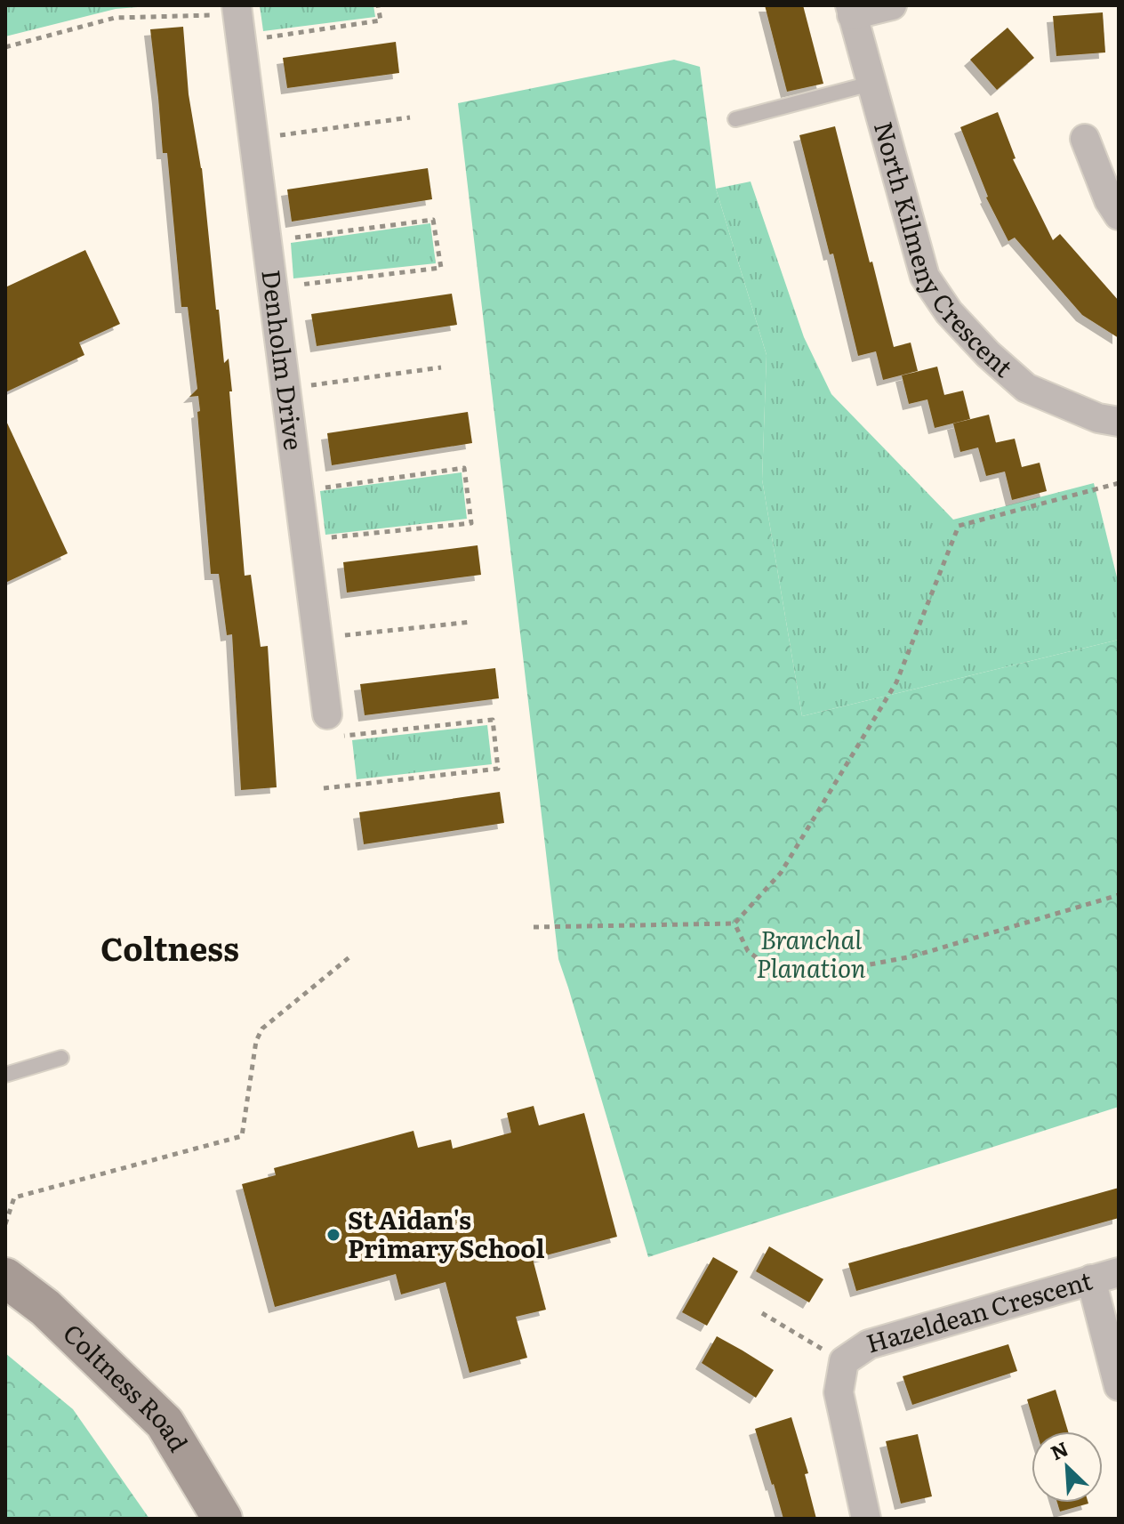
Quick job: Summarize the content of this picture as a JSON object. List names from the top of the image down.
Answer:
{
  "streets": {
    "street": [
      "North Kilmeny Crescent",
      "Denholm Drive",
      "Hazeldean Crescent",
      "Coltness Road"
    ]
  },
  "districts": ["Coltness"],
  "parks": ["Branchal Planation"],
  "places": ["St Aidan's Primary School"],
  "north": "top left"
}
